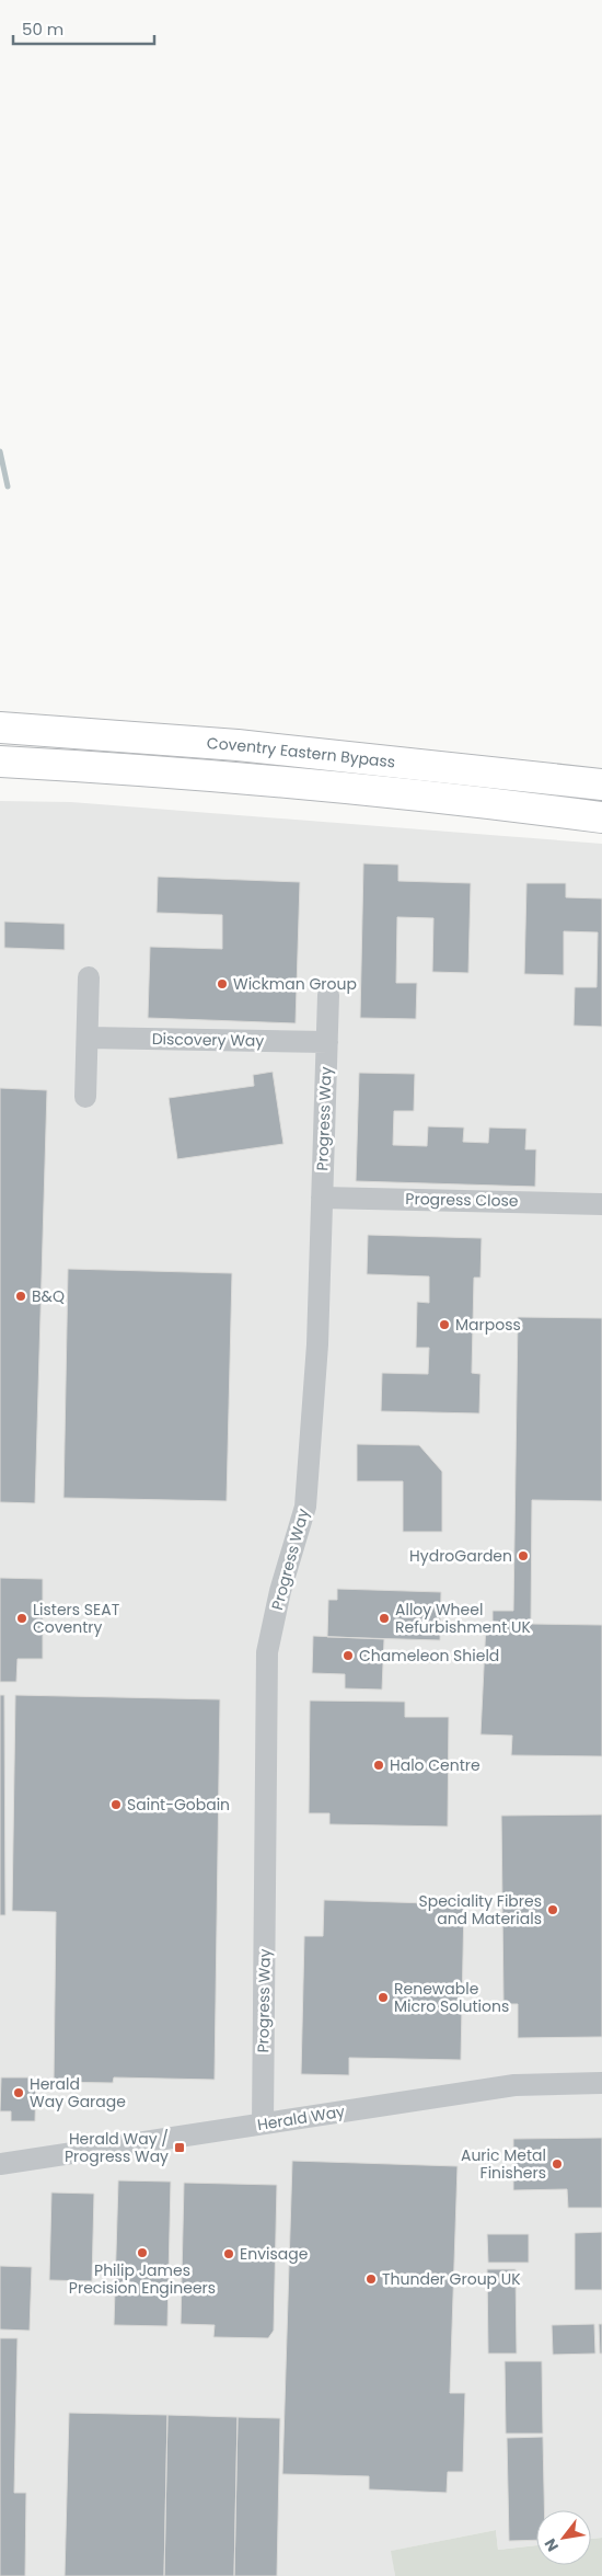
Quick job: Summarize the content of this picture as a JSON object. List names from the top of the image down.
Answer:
{
  "streets": {
    "highway": ["Coventry Eastern Bypass"],
    "street": [
      "Discovery Way",
      "Progress Way",
      "Progress Close",
      "Herald Way"
    ]
  },
  "crossings": [
    ["Discovery Way", "Progress Way"],
    ["Progress Way", "Progress Close"],
    ["Progress Way", "Herald Way"]
  ],
  "places": {
    "other": [
      "Wickman Group",
      "B&Q",
      "Marposs",
      "HydroGarden",
      "Listers SEAT Coventry",
      "Alloy Wheel Refurbishment UK",
      "Chameleon Shield",
      "Halo Centre",
      "Saint-Gobain",
      "Speciality Fibres and Materials",
      "Renewable Micro Solutions",
      "Herald Way Garage",
      "Auric Metal Finishers",
      "Philip James Precision Engineers",
      "Envisage",
      "Thunder Group UK"
    ],
    "transit": ["Herald Way / Progress Way"]
  },
  "scale_bar": "50 m",
  "north": "bottom left"
}
